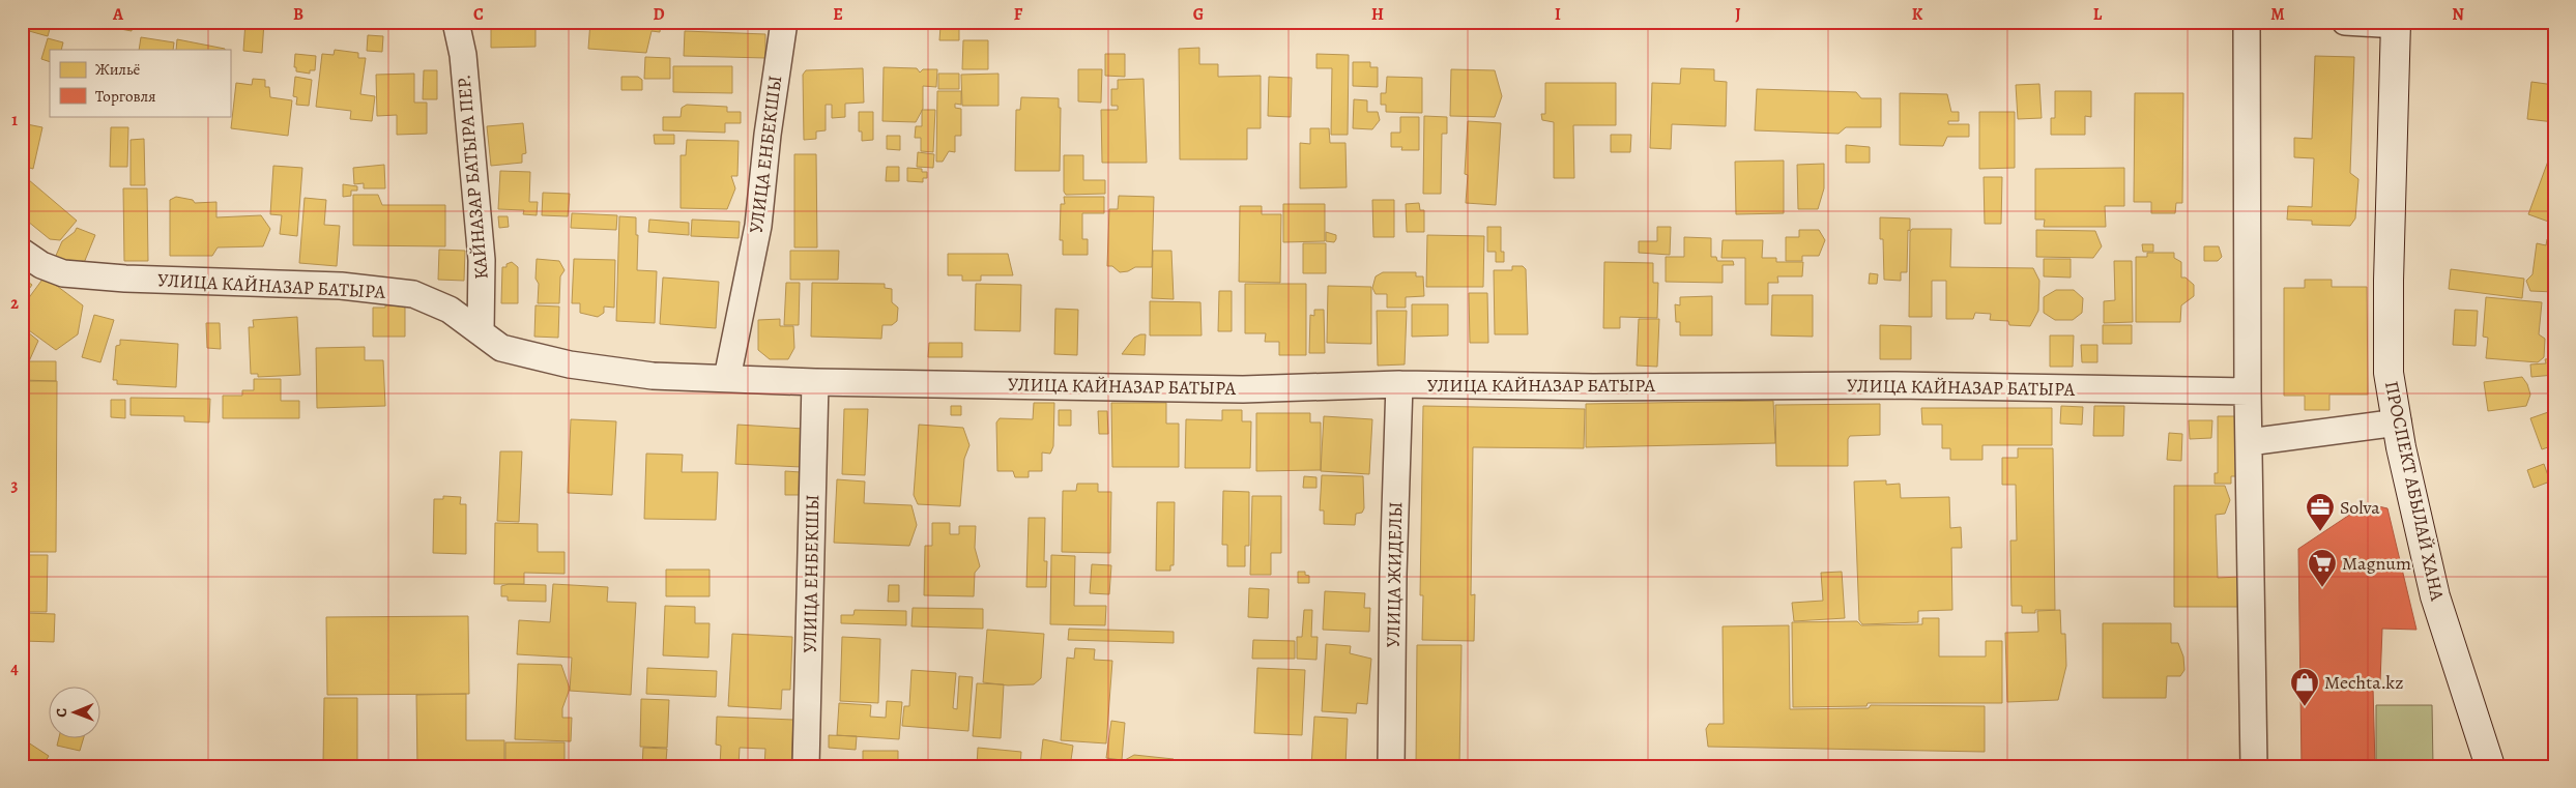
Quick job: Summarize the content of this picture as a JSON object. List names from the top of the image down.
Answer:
{
  "streets": {
    "main road": ["ПРОСПЕКТ АБЫЛАЙ ХАНА"],
    "street": [
      "УЛИЦА ЕНБЕКШЫ",
      "КАЙНАЗАР БАТЫРА ПЕР.",
      "УЛИЦА КАЙНАЗАР БАТЫРА",
      "УЛИЦА ЖИДЕЛЫ"
    ]
  },
  "crossings": [
    ["УЛИЦА ЕНБЕКШЫ", "УЛИЦА КАЙНАЗАР БАТЫРА"],
    ["КАЙНАЗАР БАТЫРА ПЕР.", "УЛИЦА КАЙНАЗАР БАТЫРА"],
    ["УЛИЦА КАЙНАЗАР БАТЫРА", "УЛИЦА ЖИДЕЛЫ"]
  ],
  "places": {
    "office": ["Solva"],
    "supermarket": ["Magnum"],
    "shop": ["Mechta.kz"]
  },
  "legend": ["Жильё", "Торговля"],
  "north": "left",
  "grid": {
    "columns": [
      "A",
      "B",
      "C",
      "D",
      "E",
      "F",
      "G",
      "H",
      "I",
      "J",
      "K",
      "L",
      "M",
      "N"
    ],
    "rows": [
      "1",
      "2",
      "3",
      "4"
    ]
  }
}
